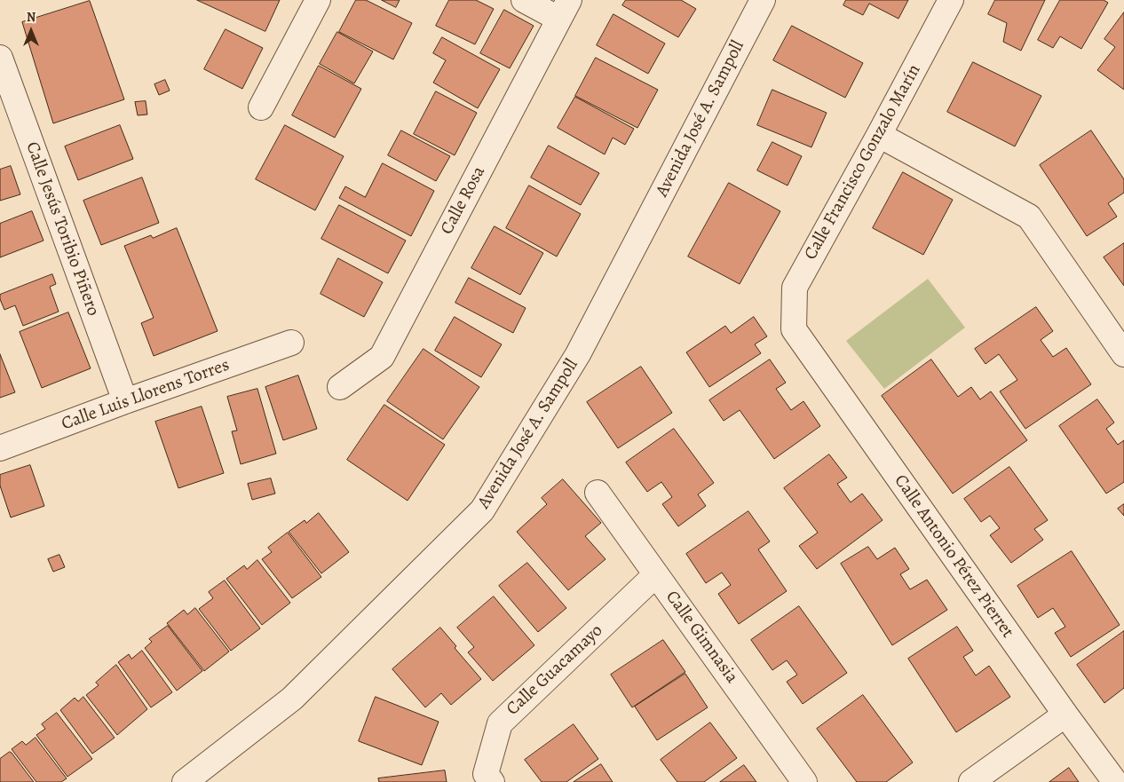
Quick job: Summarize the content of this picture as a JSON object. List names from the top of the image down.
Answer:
{
  "streets": {
    "street": [
      "Avenida José A. Sampoll",
      "Calle Francisco Gonzalo Marín",
      "Calle Rosa",
      "Calle Jesús Toribio Piñero",
      "Calle Luis Llorens Torres",
      "Calle Antonio Pérez Pierret",
      "Calle Gimnasia",
      "Calle Guacamayo"
    ]
  },
  "crossings": [
    ["Calle Francisco Gonzalo Marín", "Calle Antonio Pérez Pierret"],
    ["Calle Jesús Toribio Piñero", "Calle Luis Llorens Torres"],
    ["Calle Gimnasia", "Calle Guacamayo"]
  ],
  "north": "top"
}
